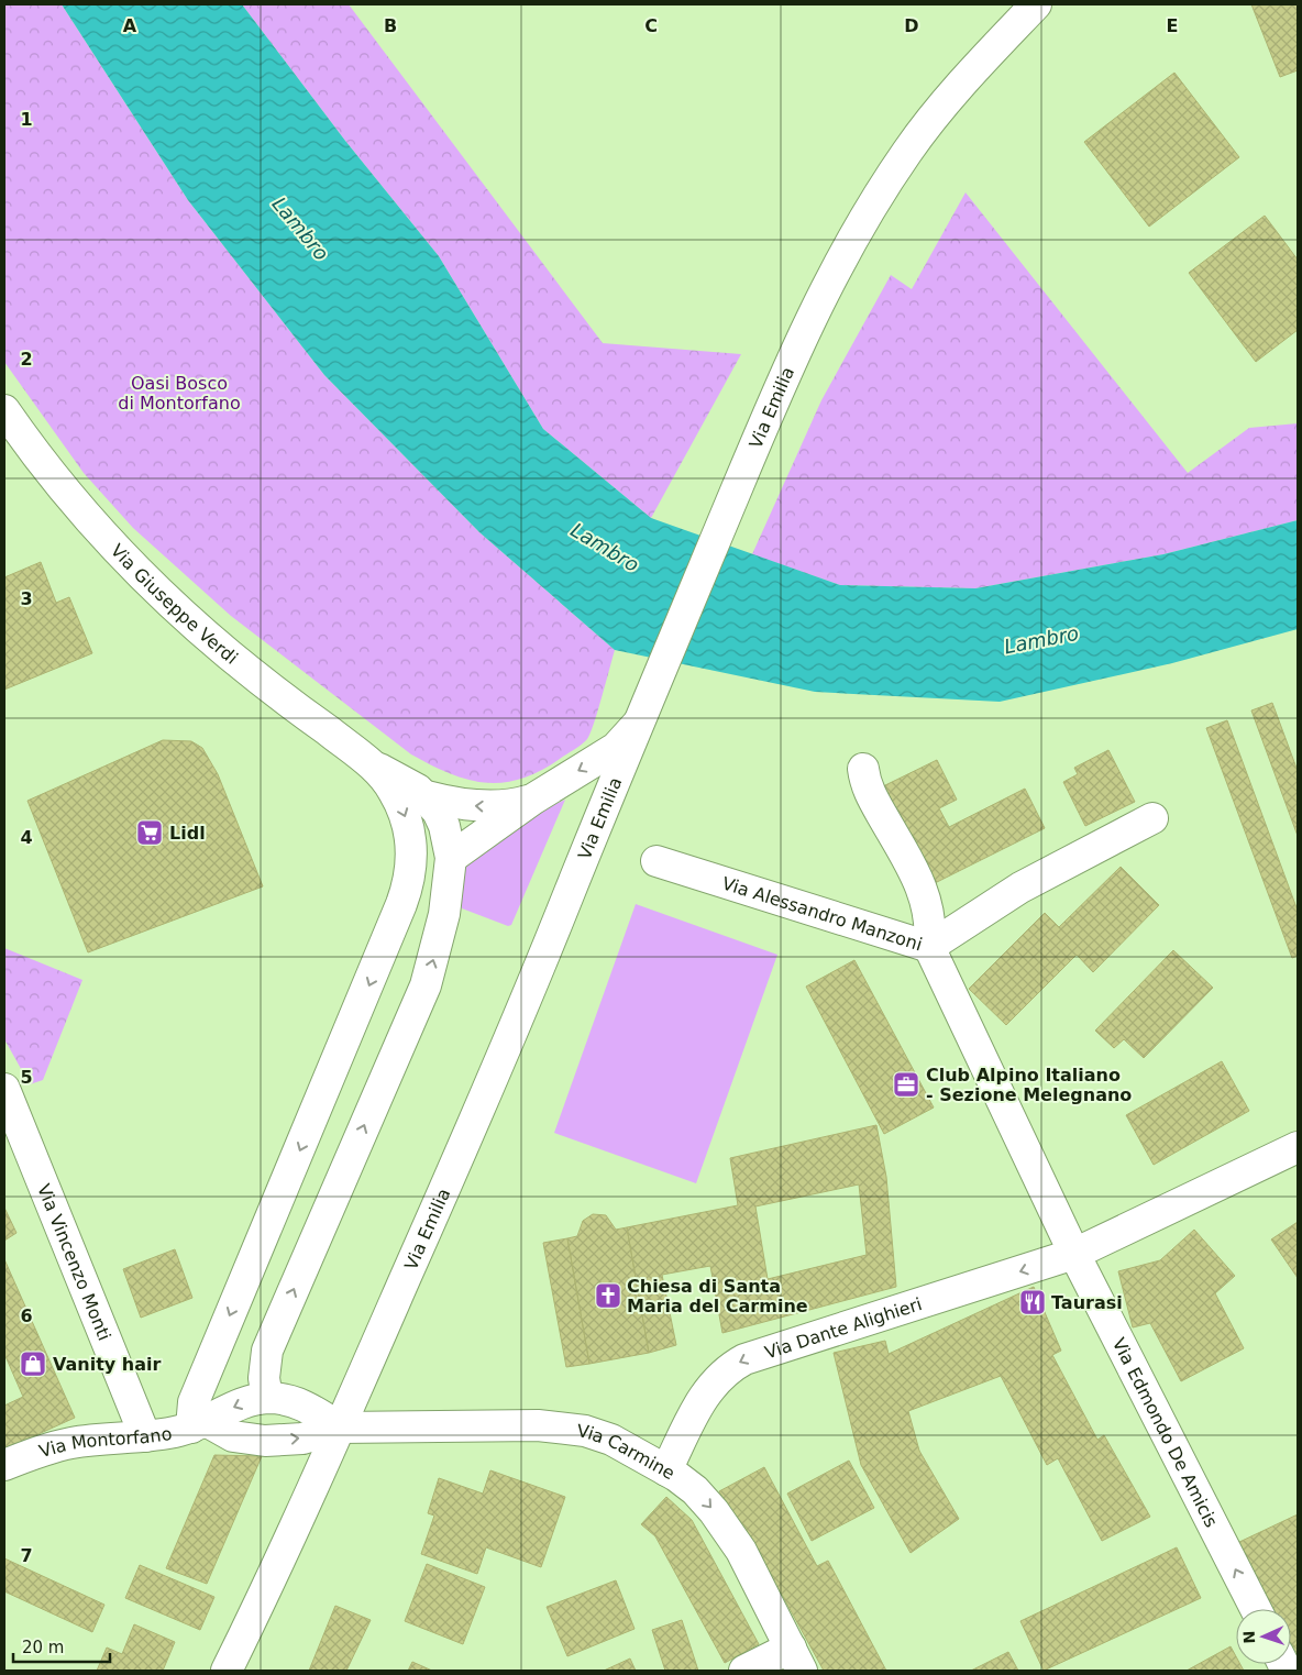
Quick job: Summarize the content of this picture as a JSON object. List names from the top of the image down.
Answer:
{
  "streets": {
    "street": [
      "Via Emilia",
      "Via Giuseppe Verdi",
      "Via Alessandro Manzoni",
      "Via Vincenzo Monti",
      "Via Dante Alighieri",
      "Via Edmondo De Amicis",
      "Via Montorfano",
      "Via Carmine"
    ]
  },
  "crossings": [
    ["Via Emilia", "Via Carmine"],
    ["Via Alessandro Manzoni", "Via Edmondo De Amicis"],
    ["Via Vincenzo Monti", "Via Montorfano"],
    ["Via Dante Alighieri", "Via Edmondo De Amicis"],
    ["Via Dante Alighieri", "Via Carmine"]
  ],
  "one_way": ["Via Dante Alighieri", "Via Edmondo De Amicis", "Via Carmine"],
  "water": ["Lambro"],
  "parks": ["Oasi Bosco di Montorfano"],
  "places": {
    "supermarket": ["Lidl"],
    "office": ["Club Alpino Italiano - Sezione Melegnano"],
    "church": ["Chiesa di Santa Maria del Carmine"],
    "restaurant": ["Taurasi"],
    "shop": ["Vanity hair"]
  },
  "scale_bar": "20 m",
  "north": "left",
  "grid": {
    "columns": [
      "A",
      "B",
      "C",
      "D",
      "E"
    ],
    "rows": [
      "1",
      "2",
      "3",
      "4",
      "5",
      "6",
      "7"
    ]
  }
}
